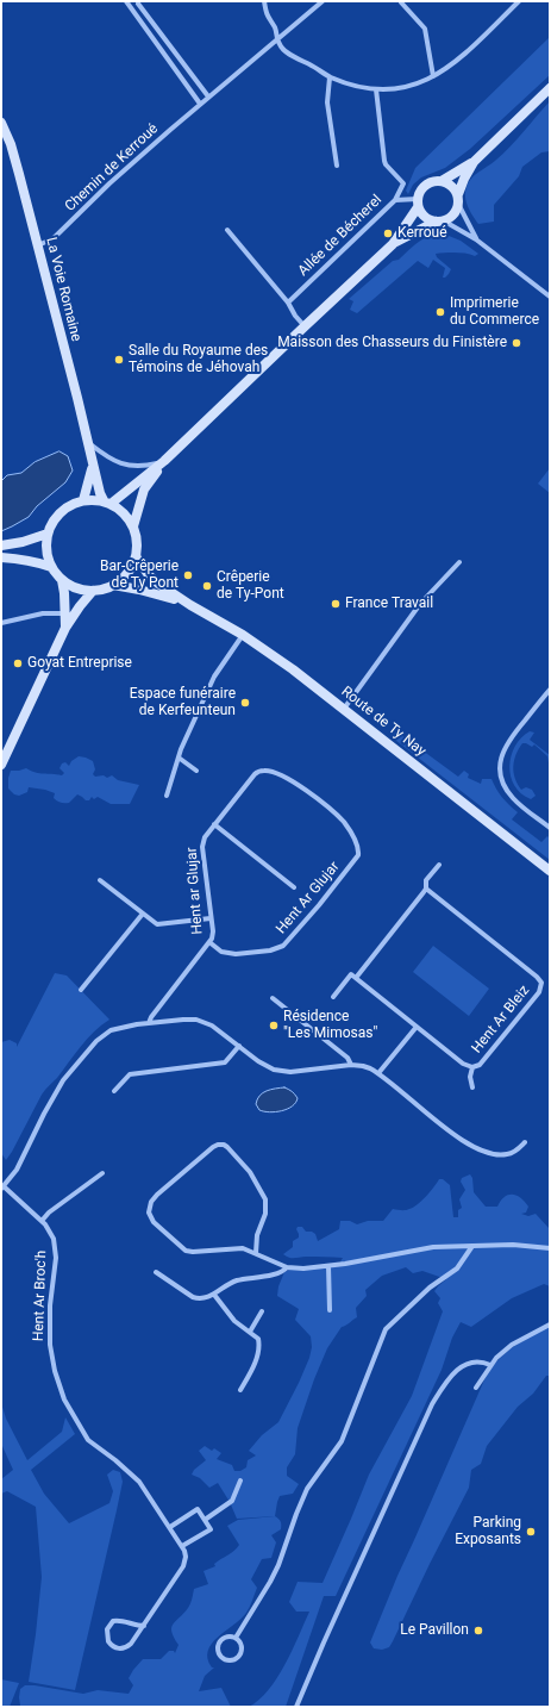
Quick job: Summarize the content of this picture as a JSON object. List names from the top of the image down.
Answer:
{
  "streets": {
    "main road": ["La Voie Romaine", "Route de Ty Nay"],
    "street": [
      "Chemin de Kerroué",
      "Allée de Bécherel",
      "Hent ar Glujar",
      "Hent Ar Glujar",
      "Hent Ar Bleiz",
      "Hent Ar Broc'h"
    ]
  },
  "crossings": [
    ["Chemin de Kerroué", "La Voie Romaine"],
    ["La Voie Romaine", "Route de Ty Nay"],
    ["Hent ar Glujar", "Hent Ar Glujar"]
  ],
  "places": [
    "Kerroué",
    "Imprimerie du Commerce",
    "Maisson des Chasseurs du Finistère",
    "Salle du Royaume des Témoins de Jéhovah",
    "Bar-Crêperie de Ty Pont",
    "Crêperie de Ty-Pont",
    "France Travail",
    "Goyat Entreprise",
    "Espace funéraire de Kerfeunteun",
    "Résidence \"Les Mimosas\"",
    "Parking Exposants",
    "Le Pavillon"
  ]
}
